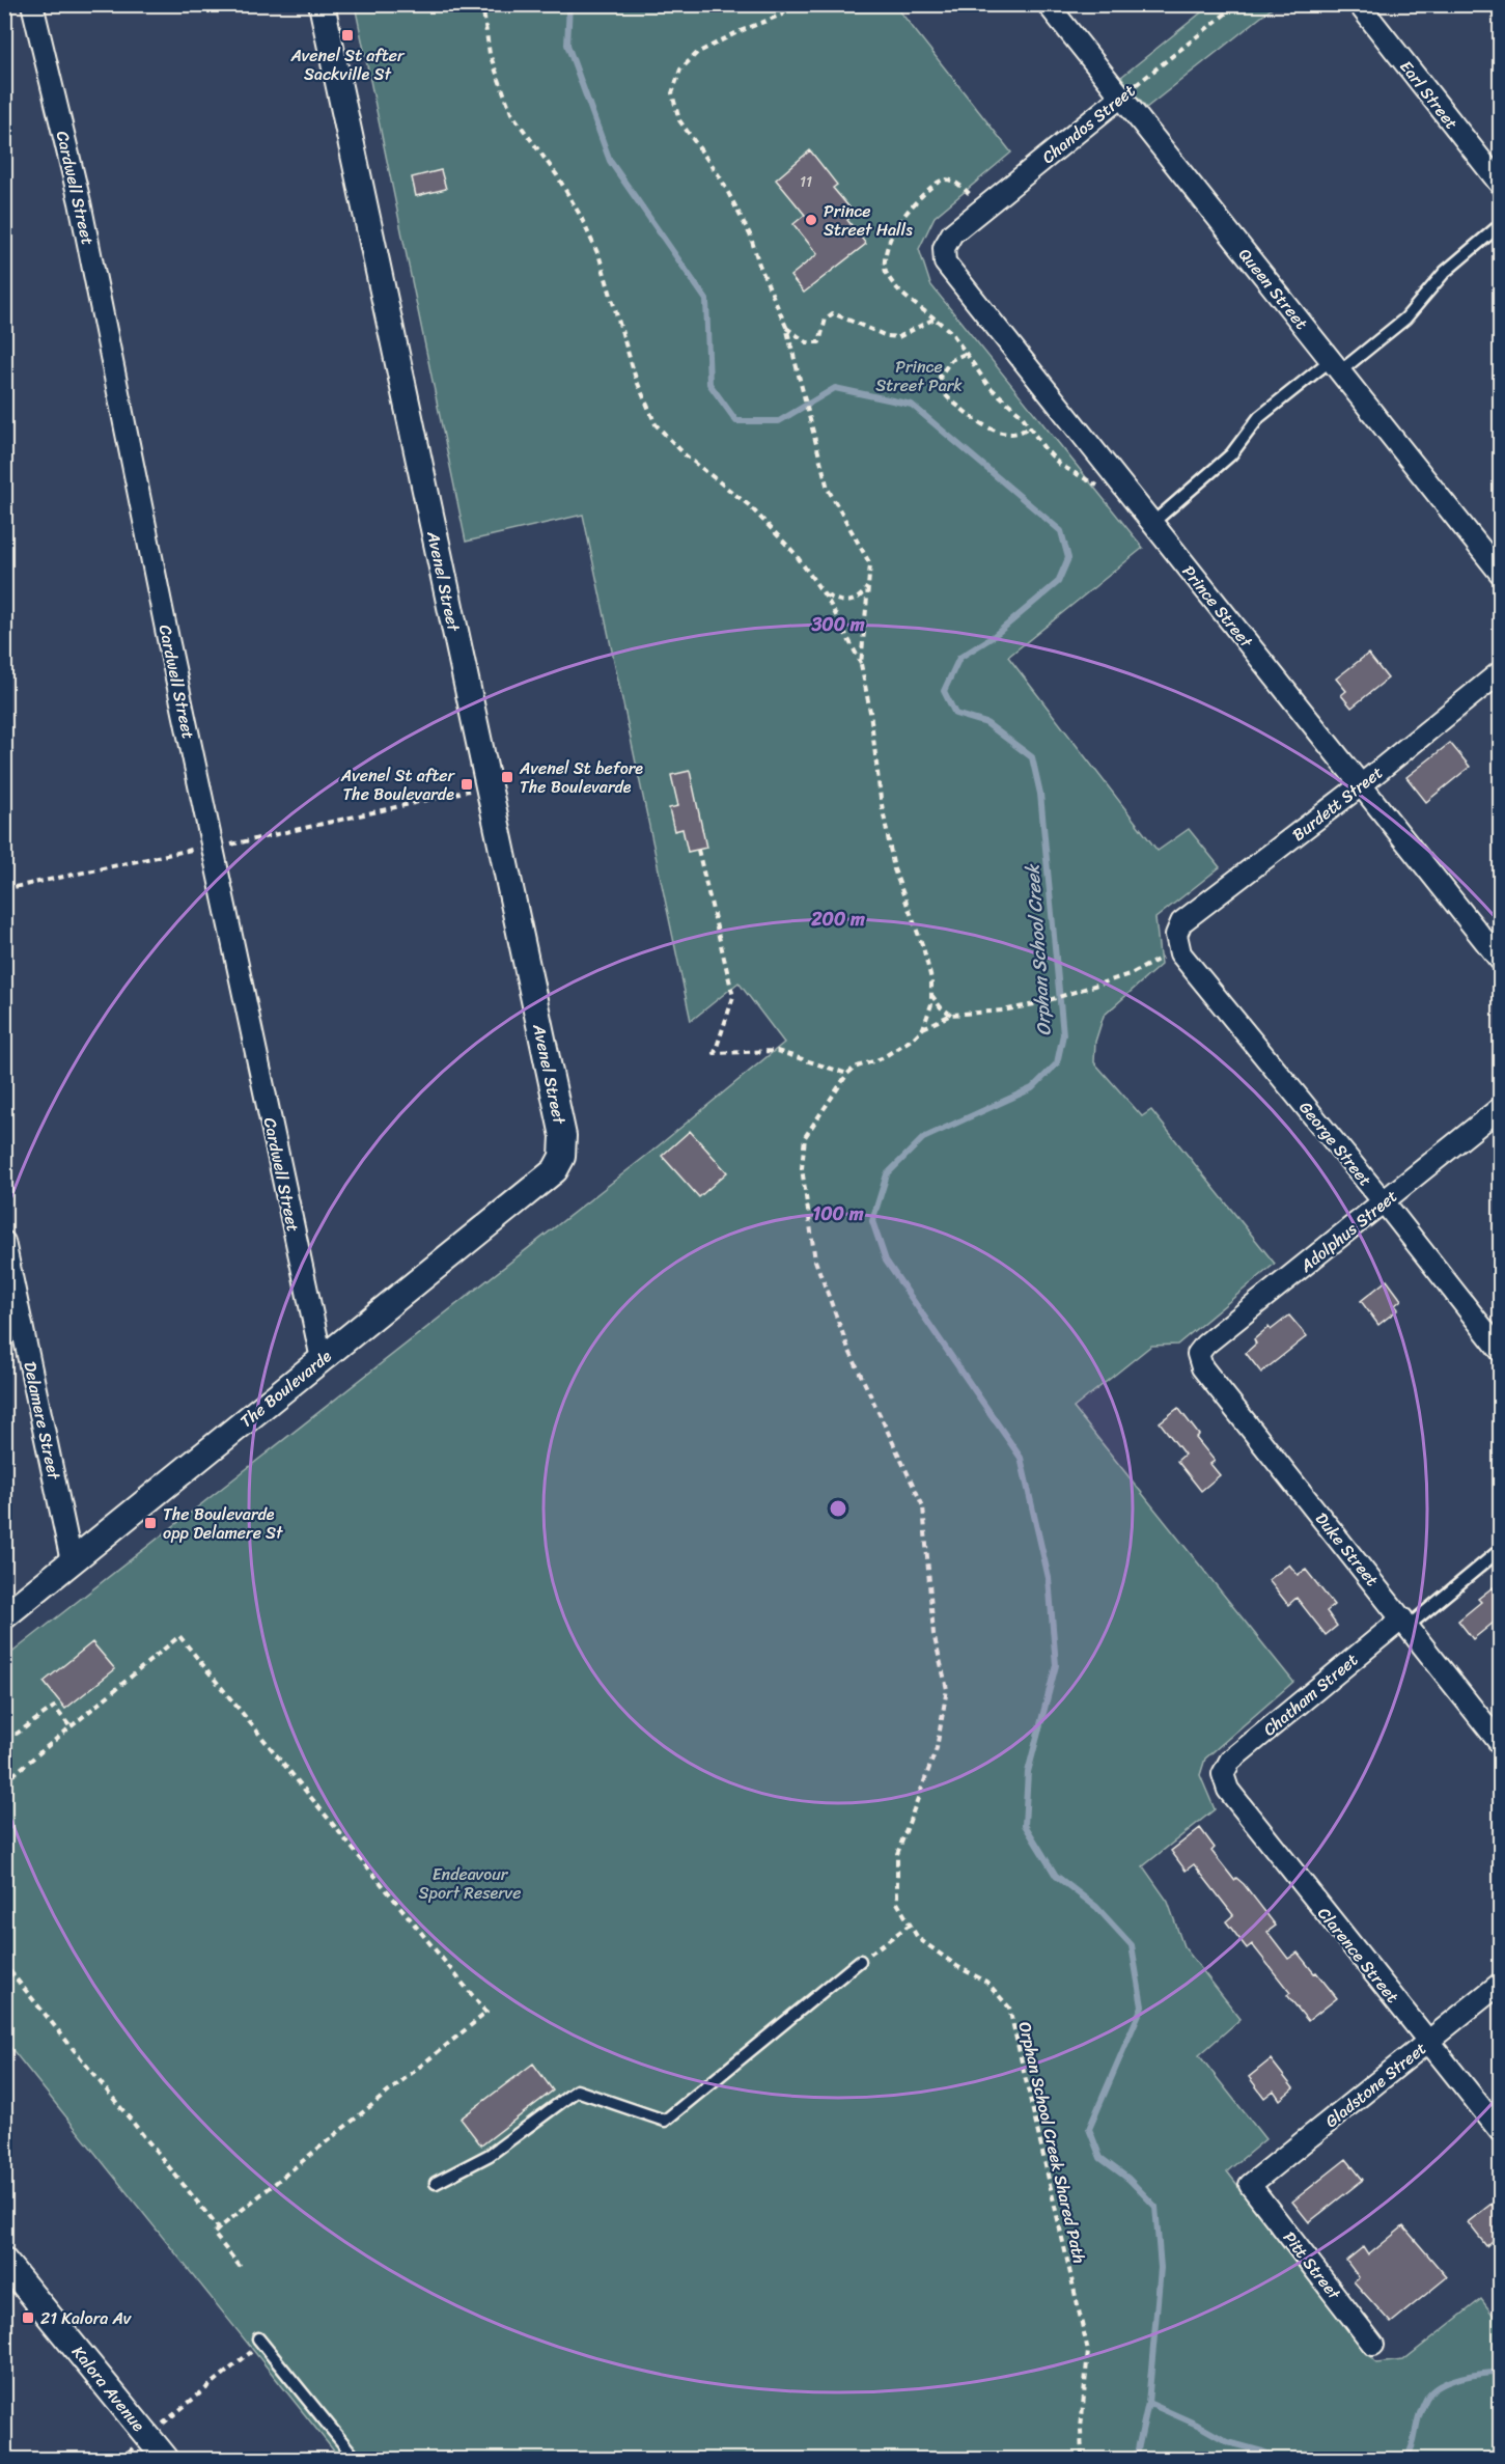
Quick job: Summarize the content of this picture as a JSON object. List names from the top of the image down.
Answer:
{
  "streets": {
    "street": [
      "Earl Street",
      "Chandos Street",
      "Cardwell Street",
      "Queen Street",
      "Avenel Street",
      "Prince Street",
      "Burdett Street",
      "George Street",
      "Adolphus Street",
      "The Boulevarde",
      "Delamere Street",
      "Duke Street",
      "Chatham Street",
      "Clarence Street",
      "Gladstone Street",
      "Pitt Street",
      "Kalora Avenue"
    ],
    "path": ["Orphan School Creek Shared Path"]
  },
  "crossings": [
    ["Chandos Street", "Queen Street"],
    ["Chandos Street", "Prince Street"],
    ["Cardwell Street", "The Boulevarde"],
    ["Avenel Street", "The Boulevarde"],
    ["Prince Street", "Burdett Street"],
    ["Burdett Street", "George Street"],
    ["George Street", "Adolphus Street"],
    ["Adolphus Street", "Duke Street"],
    ["The Boulevarde", "Delamere Street"],
    ["Duke Street", "Chatham Street"],
    ["Chatham Street", "Clarence Street"],
    ["Clarence Street", "Gladstone Street"],
    ["Gladstone Street", "Pitt Street"]
  ],
  "water": ["Orphan School Creek"],
  "parks": ["Prince Street Park", "Endeavour Sport Reserve"],
  "places": {
    "transit": [
      "Avenel St after Sackville St",
      "Avenel St before The Boulevarde",
      "Avenel St after The Boulevarde",
      "The Boulevarde opp Delamere St",
      "21 Kalora Av"
    ],
    "other": ["Prince Street Halls"]
  },
  "house_numbers": ["11"],
  "rings": ["300 m", "200 m", "100 m"]
}
